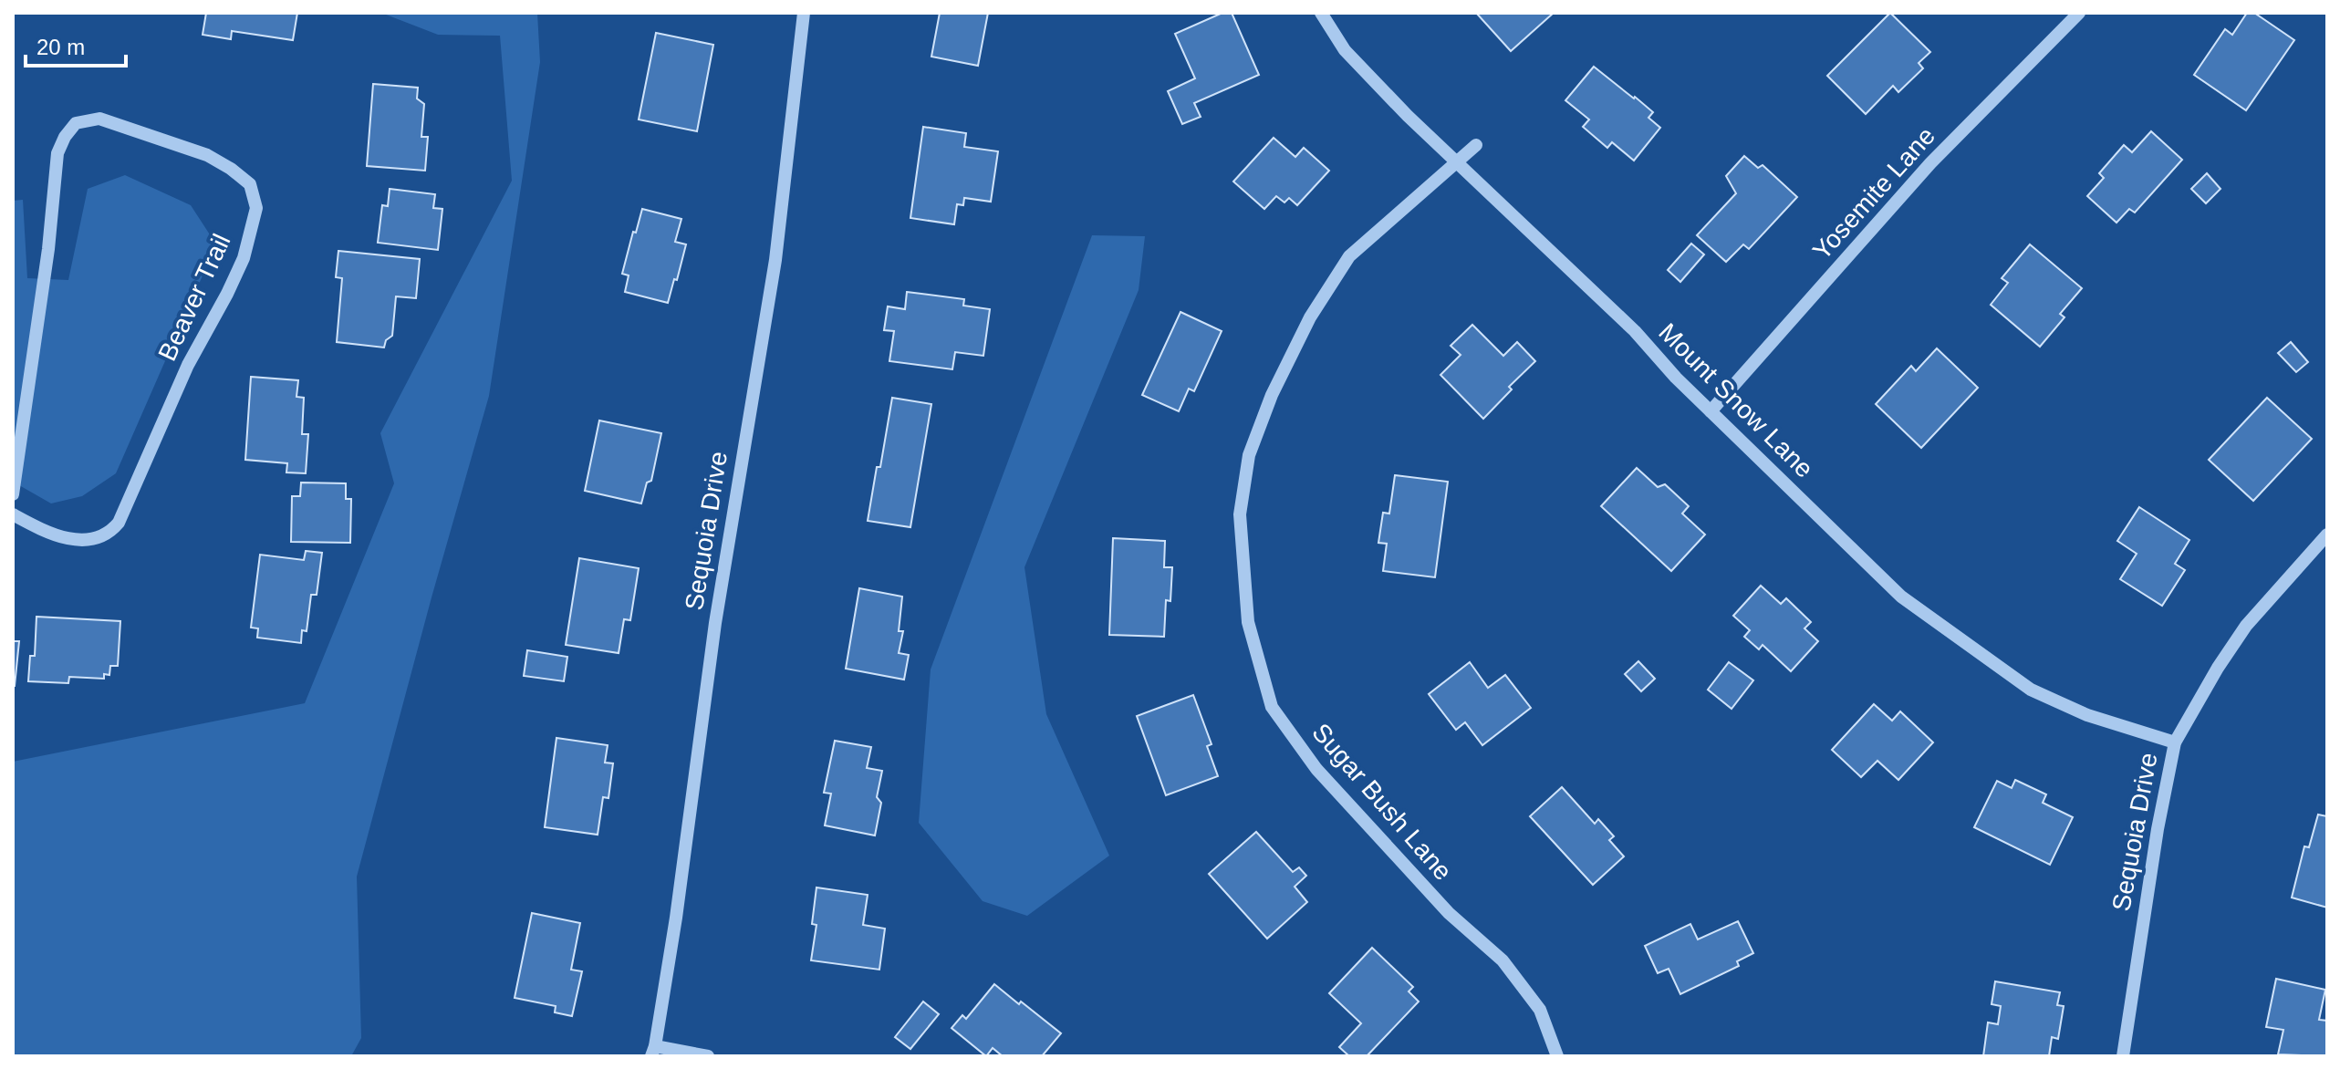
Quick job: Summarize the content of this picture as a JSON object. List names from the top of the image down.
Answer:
{
  "streets": {
    "street": [
      "Yosemite Lane",
      "Beaver Trail",
      "Mount Snow Lane",
      "Sequoia Drive",
      "Sugar Bush Lane"
    ]
  },
  "crossings": [
    ["Yosemite Lane", "Mount Snow Lane"],
    ["Mount Snow Lane", "Sequoia Drive"],
    ["Mount Snow Lane", "Sugar Bush Lane"]
  ],
  "scale_bar": "20 m"
}
